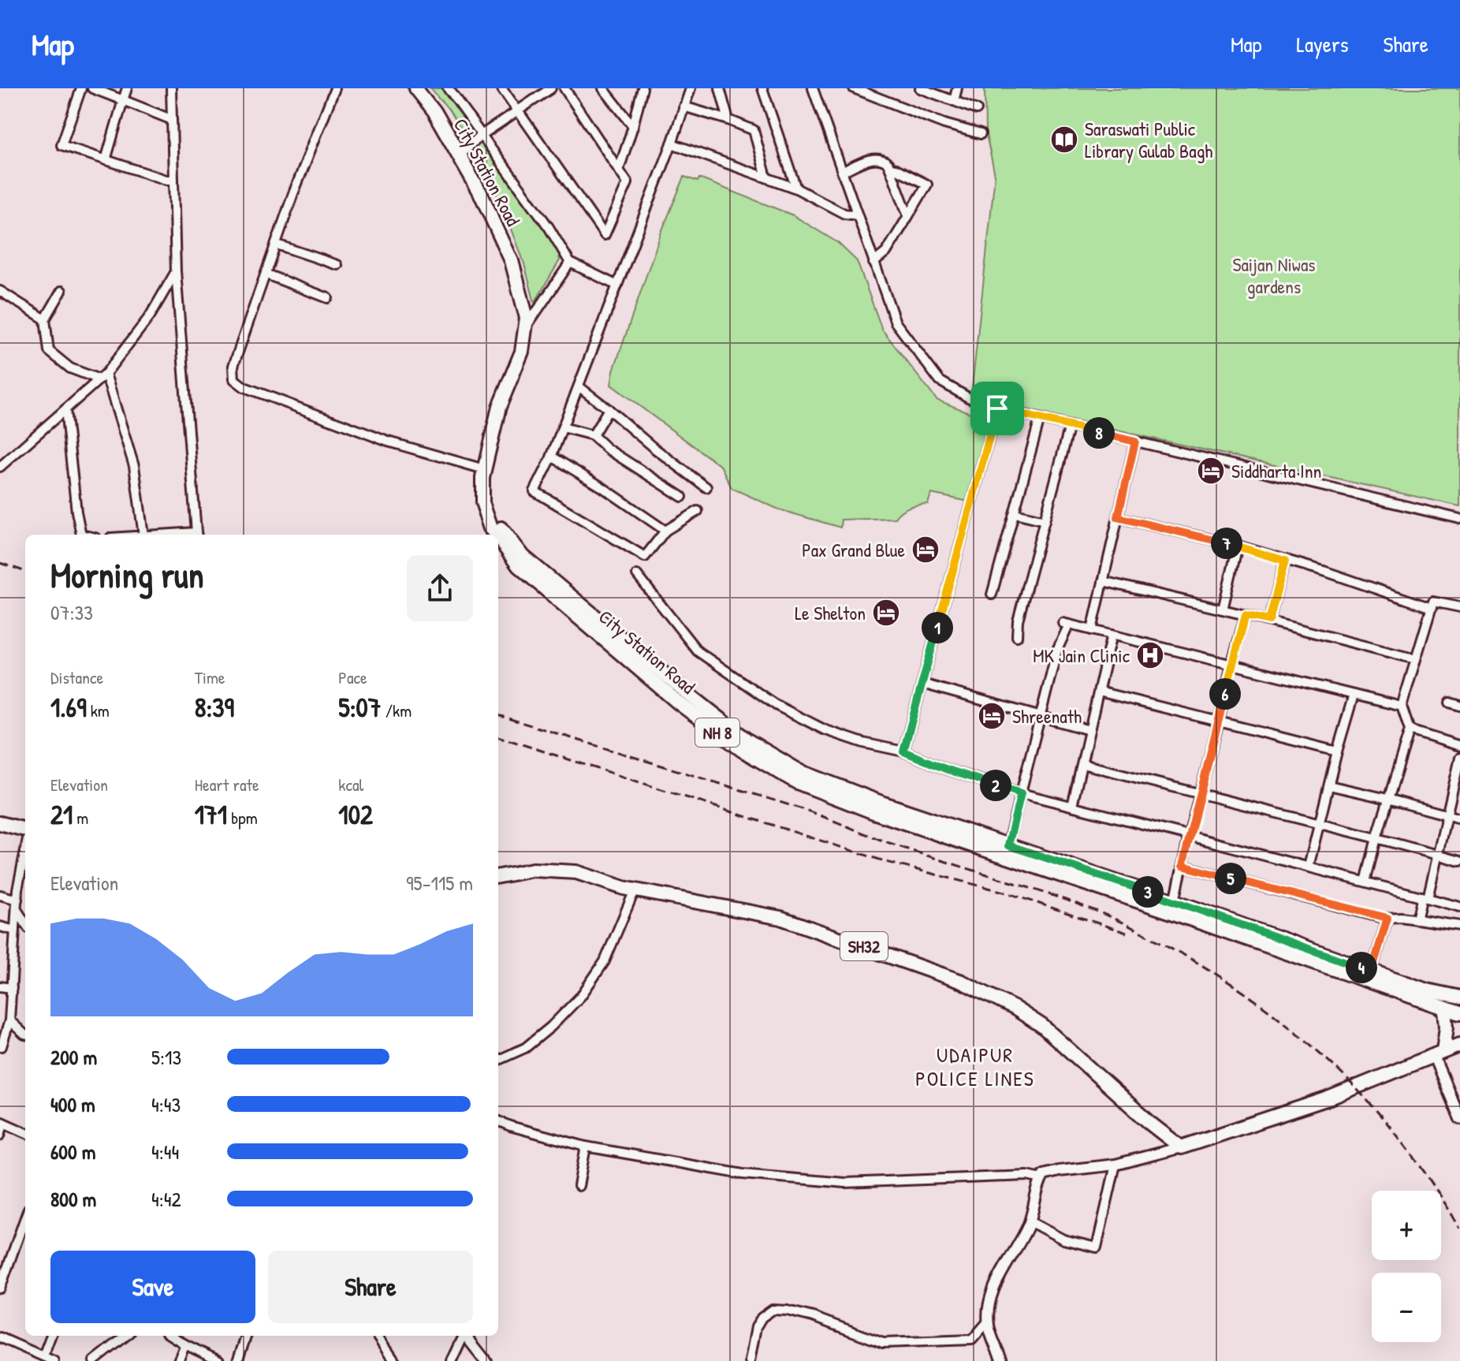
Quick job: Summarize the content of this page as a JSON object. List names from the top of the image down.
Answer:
{
  "streets": {
    "main road": ["City Station Road", "NH 8", "SH32"]
  },
  "districts": ["UDAIPUR POLICE LINES"],
  "parks": ["Saijan Niwas gardens"],
  "places": {
    "library": ["Saraswati Public Library Gulab Bagh"],
    "hotel": [
      "Siddharta Inn",
      "Pax Grand Blue",
      "Le Shelton",
      "Shreenath"
    ],
    "hospital": ["MK Jain Clinic"]
  },
  "page": {
    "header": "Map",
    "nav": ["Map", "Layers", "Share"],
    "pins": [
      "8",
      "7",
      "1",
      "6",
      "2",
      "5",
      "3",
      "4"
    ],
    "heading": ["Morning run", "07:33"],
    "stats": [
      ["Distance", "1.69 km"],
      ["Time", "8:39"],
      ["Pace", "5:07 /km"],
      ["Elevation", "21 m"],
      ["Heart rate", "171 bpm"],
      ["kcal", "102"]
    ],
    "chart": ["Elevation", "95–115 m"],
    "list": [
      {
        "name": "200 m",
        "note": "5:13"
      },
      {
        "name": "400 m",
        "note": "4:43"
      },
      {
        "name": "600 m",
        "note": "4:44"
      },
      {
        "name": "800 m",
        "note": "4:42"
      }
    ],
    "map_buttons": ["+", "−"],
    "buttons": ["Save", "Share"]
  }
}
